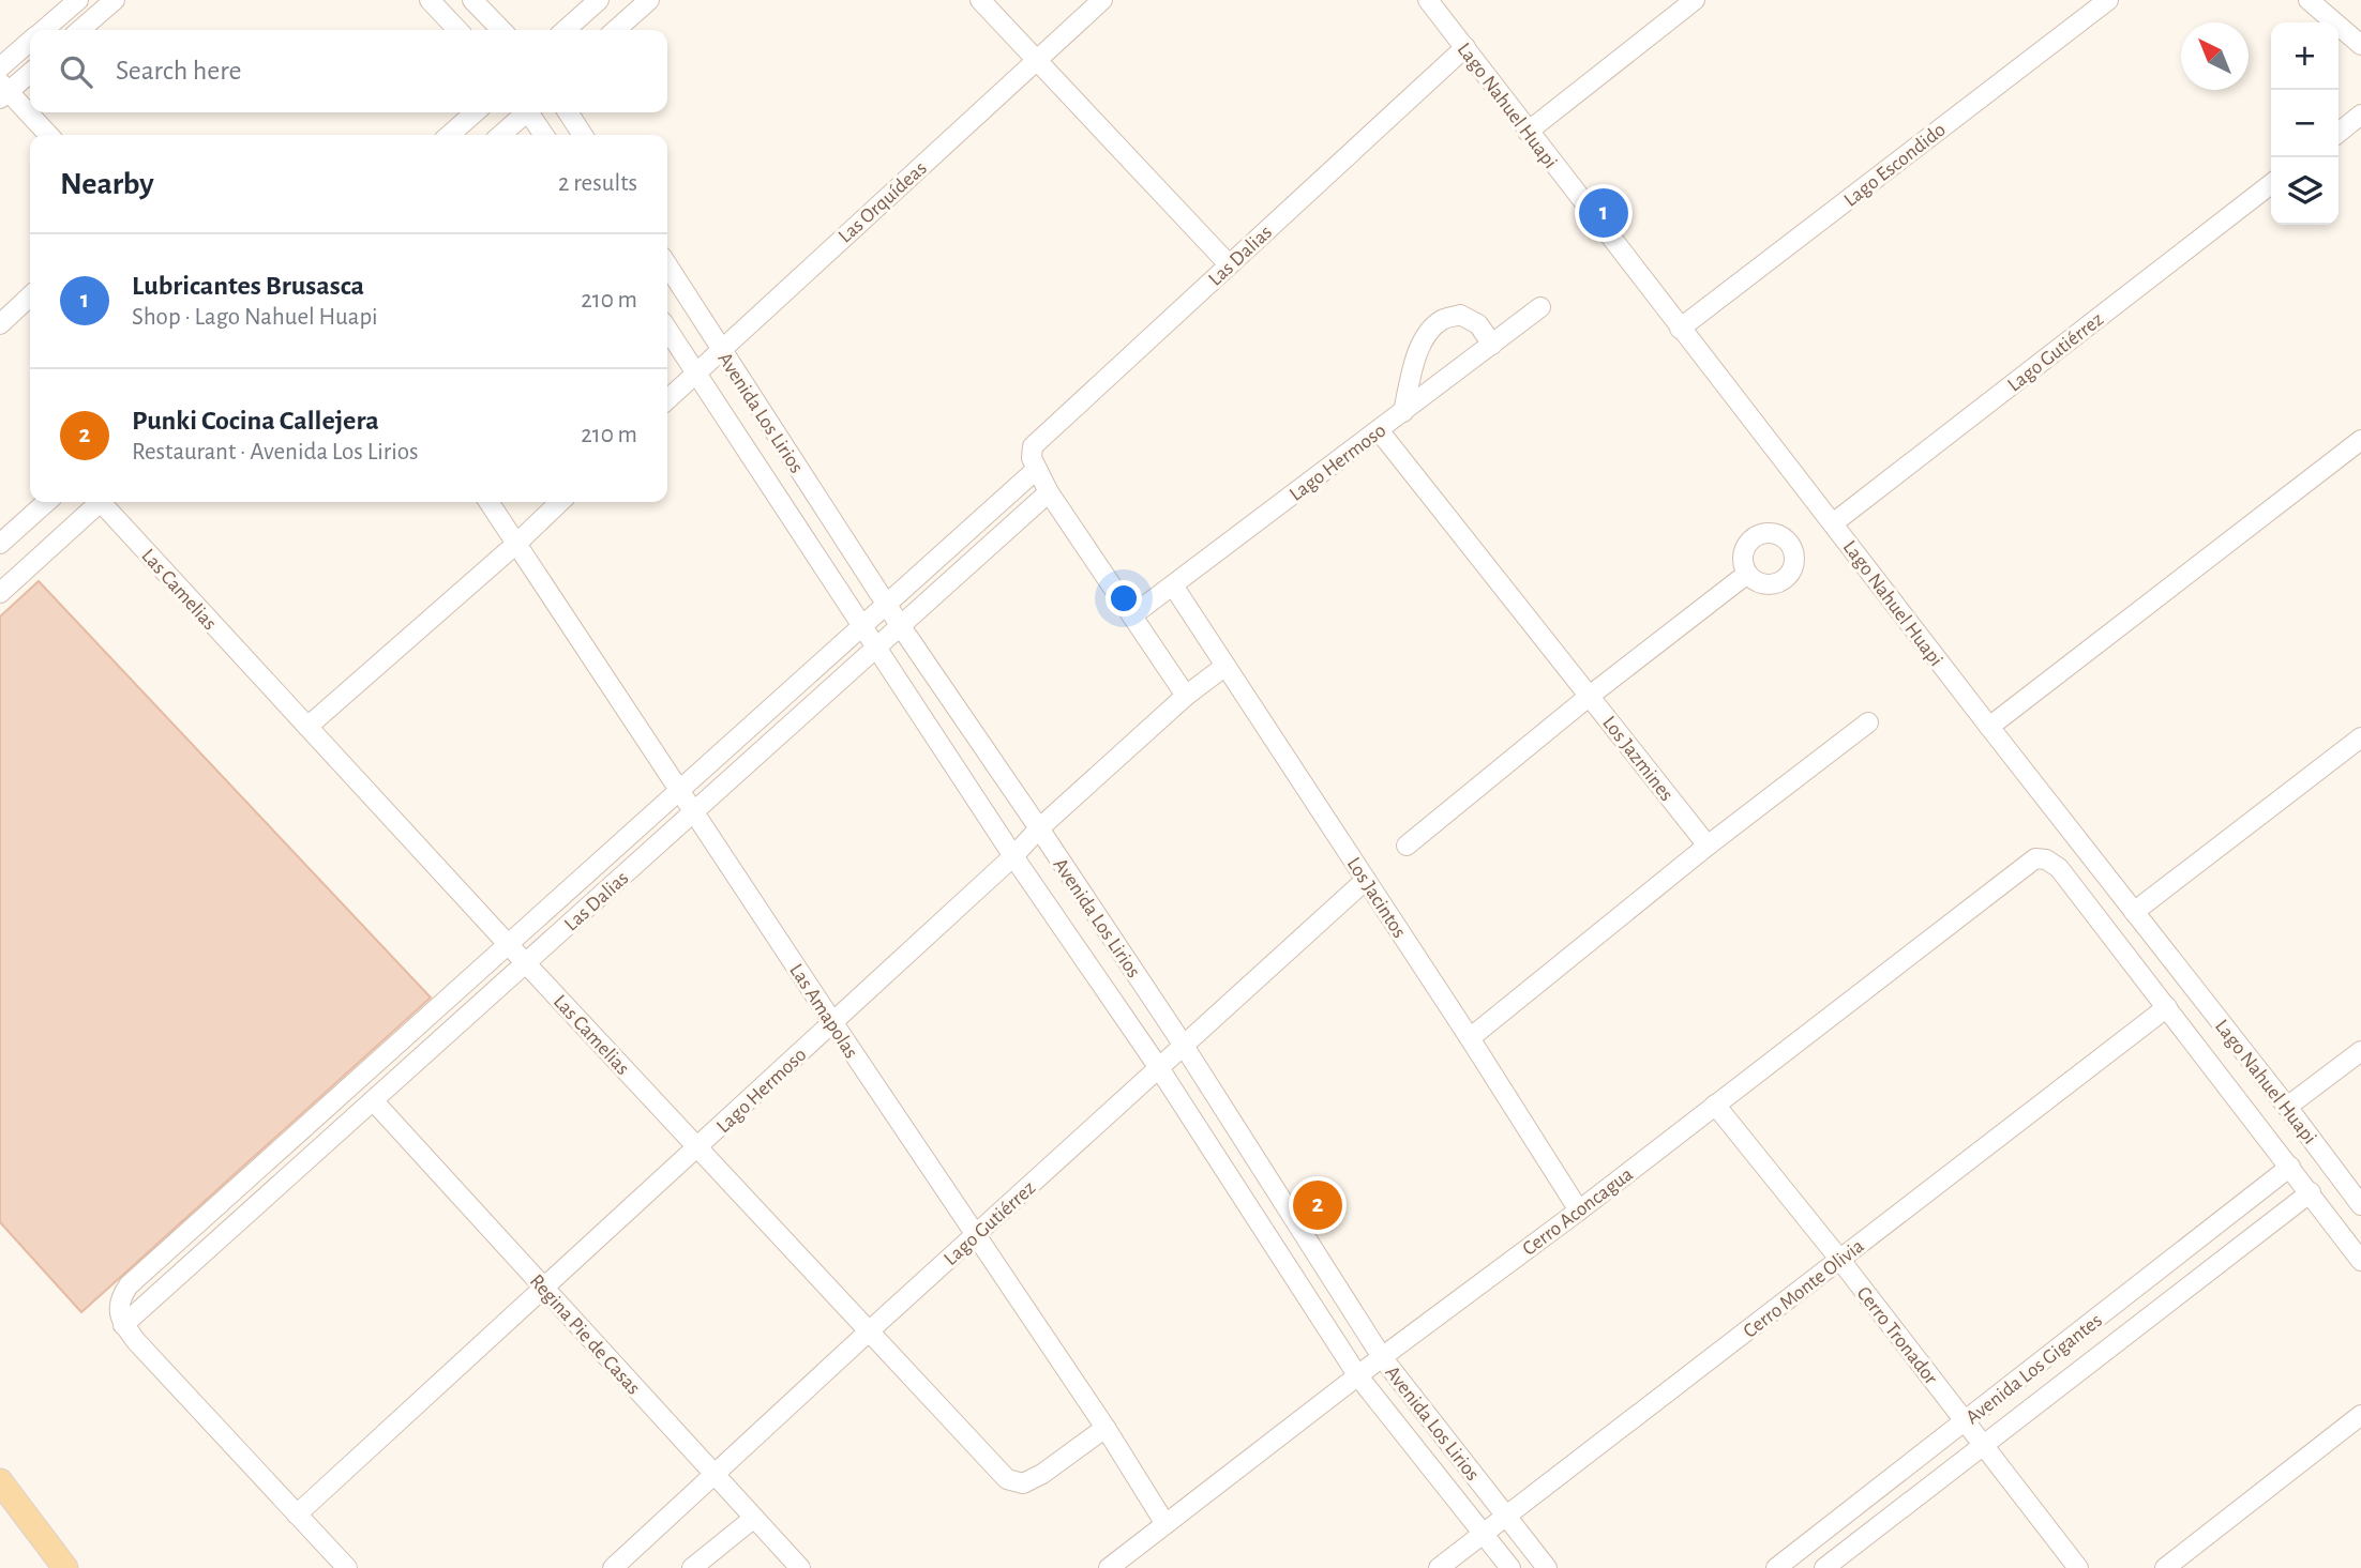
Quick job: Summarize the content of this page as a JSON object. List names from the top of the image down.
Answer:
{
  "streets": {
    "street": [
      "Lago Nahuel Huapi",
      "Lago Escondido",
      "Las Orquídeas",
      "Las Dalias",
      "Lago Gutiérrez",
      "Avenida Los Lirios",
      "Lago Hermoso",
      "Las Camelias",
      "Los Jazmines",
      "Los Jacintos",
      "Las Amapolas",
      "Cerro Aconcagua",
      "Cerro Monte Olivia",
      "Regina Pie de Casas",
      "Cerro Tronador",
      "Avenida Los Gigantes"
    ]
  },
  "crossings": [
    ["Lago Nahuel Huapi", "Lago Escondido"],
    ["Lago Nahuel Huapi", "Las Dalias"],
    ["Lago Nahuel Huapi", "Lago Gutiérrez"],
    ["Lago Nahuel Huapi", "Cerro Aconcagua"],
    ["Lago Nahuel Huapi", "Cerro Monte Olivia"],
    ["Lago Nahuel Huapi", "Avenida Los Gigantes"],
    ["Las Orquídeas", "Avenida Los Lirios"],
    ["Las Dalias", "Avenida Los Lirios"],
    ["Las Dalias", "Las Camelias"],
    ["Las Dalias", "Las Amapolas"],
    ["Las Dalias", "Regina Pie de Casas"],
    ["Lago Gutiérrez", "Avenida Los Lirios"],
    ["Lago Gutiérrez", "Las Camelias"],
    ["Lago Gutiérrez", "Los Jacintos"],
    ["Lago Gutiérrez", "Las Amapolas"],
    ["Lago Gutiérrez", "Regina Pie de Casas"],
    ["Avenida Los Lirios", "Lago Hermoso"],
    ["Avenida Los Lirios", "Cerro Aconcagua"],
    ["Avenida Los Lirios", "Cerro Monte Olivia"],
    ["Lago Hermoso", "Las Camelias"],
    ["Lago Hermoso", "Los Jazmines"],
    ["Lago Hermoso", "Los Jacintos"],
    ["Lago Hermoso", "Las Amapolas"],
    ["Lago Hermoso", "Regina Pie de Casas"],
    ["Las Camelias", "Las Amapolas"],
    ["Los Jacintos", "Cerro Aconcagua"],
    ["Las Amapolas", "Cerro Aconcagua"],
    ["Cerro Aconcagua", "Cerro Tronador"],
    ["Cerro Monte Olivia", "Cerro Tronador"],
    ["Cerro Tronador", "Avenida Los Gigantes"]
  ],
  "north": "top left",
  "page": {
    "map_buttons": ["+", "−"],
    "search": "Search here",
    "heading": ["Nearby", "2 results"],
    "pins": ["1", "2"],
    "list": [
      {
        "mark": "1",
        "name": "Lubricantes Brusasca",
        "note": "Shop · Lago Nahuel Huapi",
        "value": "210 m"
      },
      {
        "mark": "2",
        "name": "Punki Cocina Callejera",
        "note": "Restaurant · Avenida Los Lirios",
        "value": "210 m"
      }
    ]
  }
}
